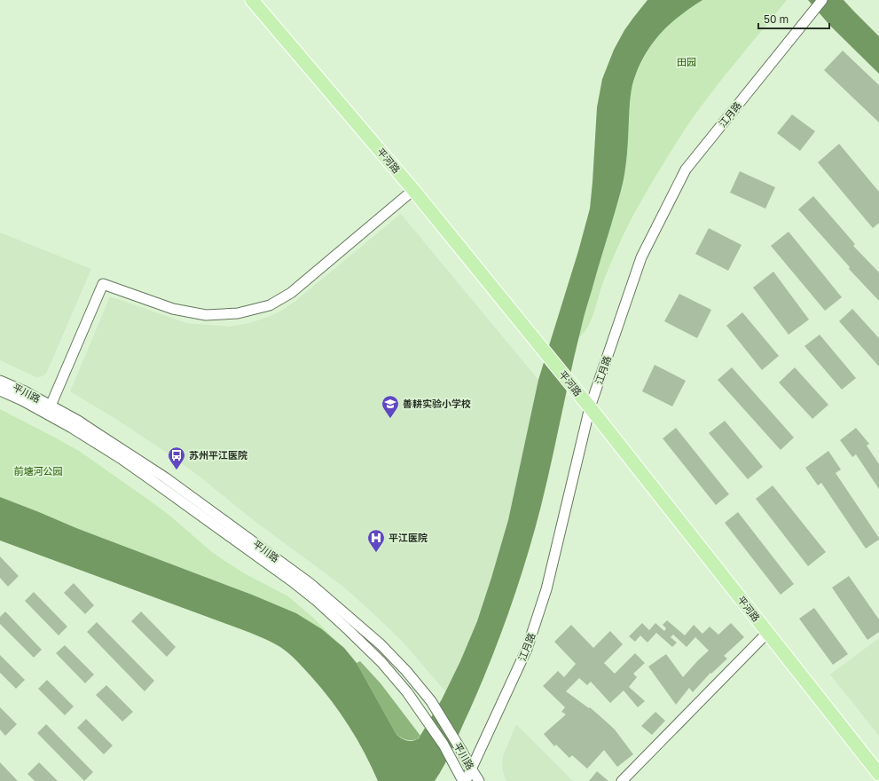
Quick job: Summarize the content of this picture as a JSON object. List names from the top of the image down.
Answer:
{
  "streets": {
    "main road": ["平河路"],
    "street": ["江月路", "平川路"]
  },
  "crossings": [
    ["江月路", "平河路"],
    ["江月路", "平川路"]
  ],
  "parks": ["田园", "前塘河公园"],
  "places": {
    "school or university": ["善耕实验小学校"],
    "bus stop": ["苏州平江医院"],
    "hospital": ["平江医院"]
  },
  "scale_bar": "50 m"
}
